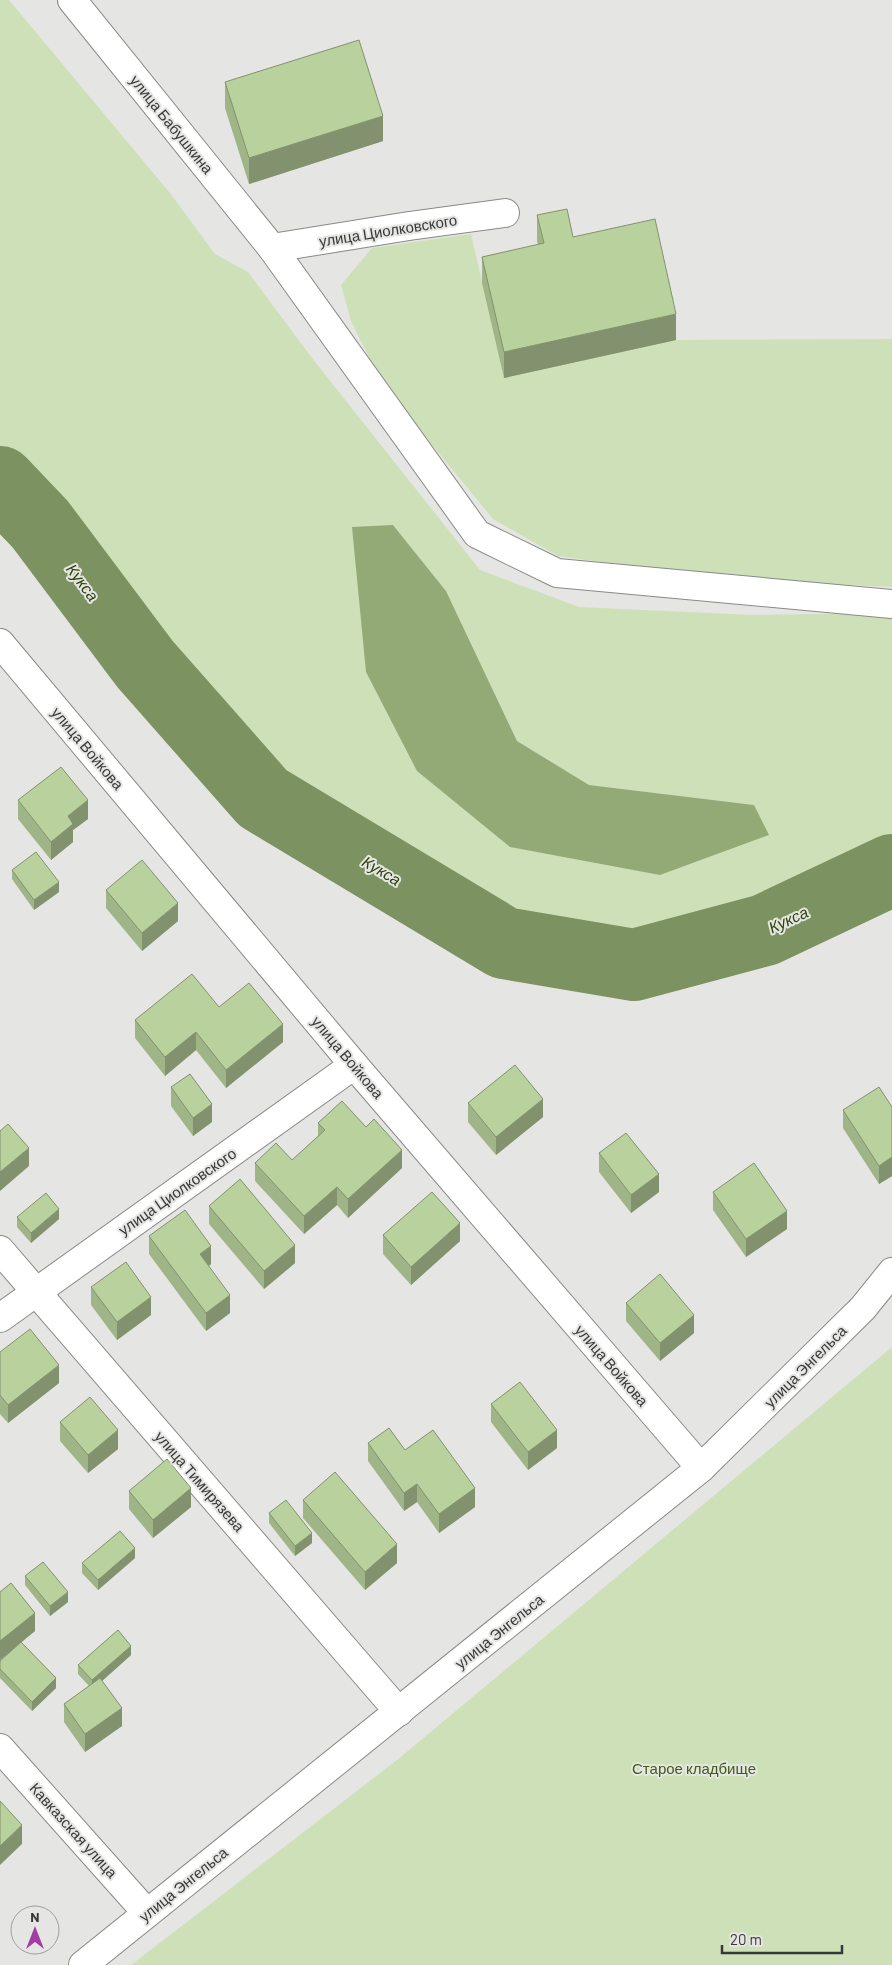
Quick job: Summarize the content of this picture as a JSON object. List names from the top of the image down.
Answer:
{
  "streets": {
    "street": [
      "улица Бабушкина",
      "улица Циолковского",
      "улица Войкова",
      "улица Энгельса",
      "улица Тимирязева",
      "Кавказская улица"
    ]
  },
  "crossings": [
    ["улица Бабушкина", "улица Циолковского"],
    ["улица Циолковского", "улица Войкова"],
    ["улица Циолковского", "улица Тимирязева"],
    ["улица Войкова", "улица Энгельса"],
    ["улица Энгельса", "улица Тимирязева"],
    ["улица Энгельса", "Кавказская улица"]
  ],
  "water": ["Кукса"],
  "parks": ["Старое кладбище"],
  "scale_bar": "20 m",
  "north": "top"
}
